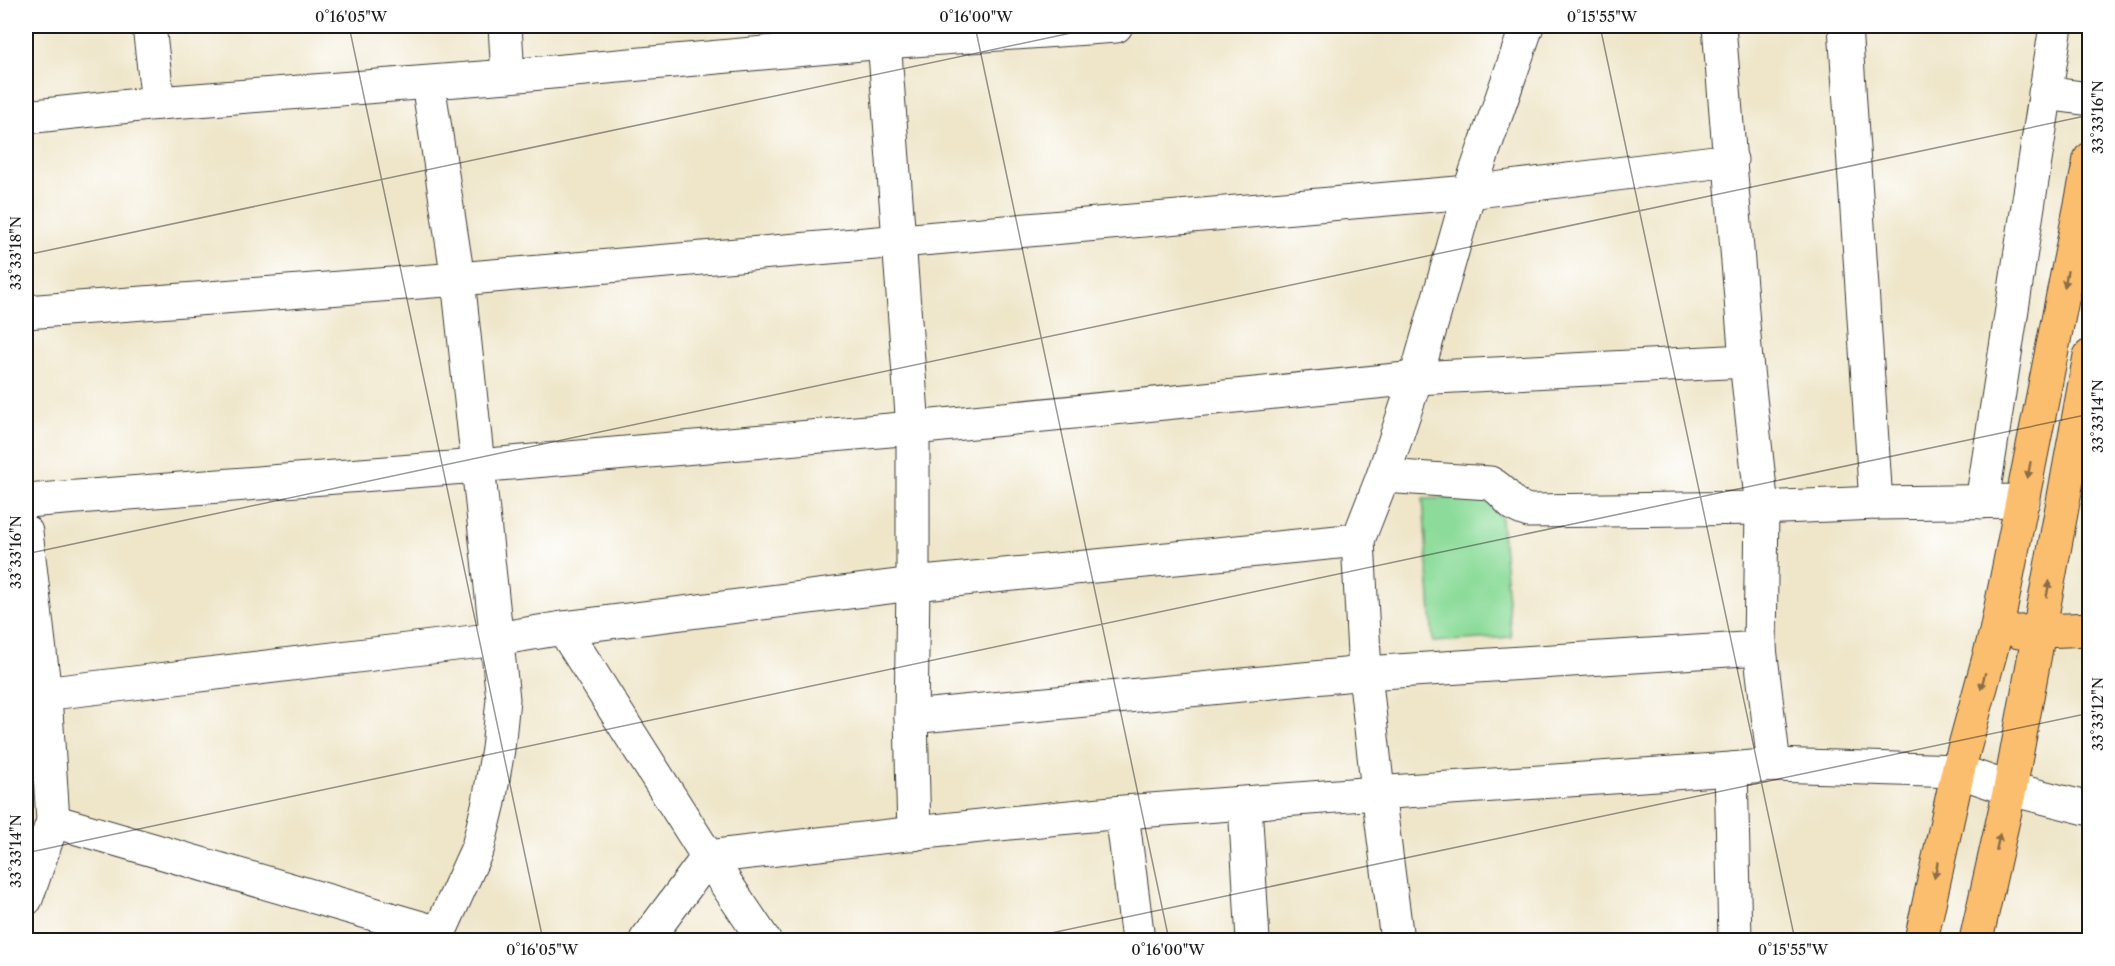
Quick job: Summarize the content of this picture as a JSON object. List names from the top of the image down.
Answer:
{
  "coordinates": [
    "0°16'05\"W",
    "0°16'00\"W",
    "0°15'55\"W",
    "33°33'16\"N",
    "33°33'18\"N",
    "33°33'14\"N",
    "33°33'12\"N"
  ]
}
